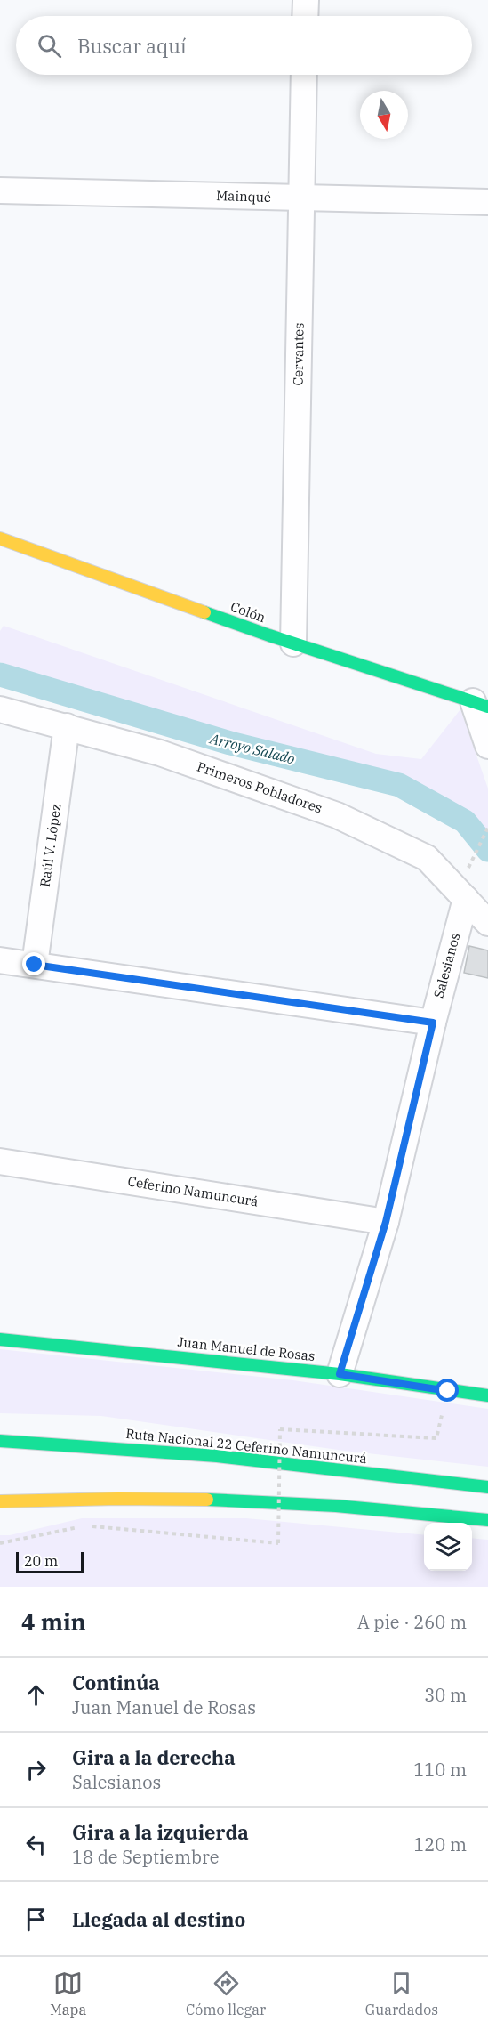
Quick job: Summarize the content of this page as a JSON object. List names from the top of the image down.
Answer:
{
  "streets": {
    "main road": ["Colón", "Juan Manuel de Rosas", "Ruta Nacional 22 Ceferino Namuncurá"],
    "street": [
      "Mainqué",
      "Cervantes",
      "Primeros Pobladores",
      "Raúl V. López",
      "Salesianos",
      "Ceferino Namuncurá"
    ]
  },
  "crossings": [
    ["Mainqué", "Cervantes"],
    ["Cervantes", "Colón"],
    ["Primeros Pobladores", "Raúl V. López"],
    ["Primeros Pobladores", "Salesianos"],
    ["Salesianos", "Ceferino Namuncurá"],
    ["Salesianos", "Juan Manuel de Rosas"]
  ],
  "water": ["Arroyo Salado"],
  "scale_bar": "20 m",
  "north": "bottom",
  "page": {
    "search": "Buscar aquí",
    "scale": "20 m",
    "heading": ["4 min", "A pie · 260 m"],
    "list": [
      ["Continúa", "Juan Manuel de Rosas", "30 m"],
      ["Gira a la derecha", "Salesianos", "110 m"],
      ["Gira a la izquierda", "18 de Septiembre", "120 m"],
      "Llegada al destino"
    ],
    "nav": ["Mapa", "Cómo llegar", "Guardados"]
  }
}
